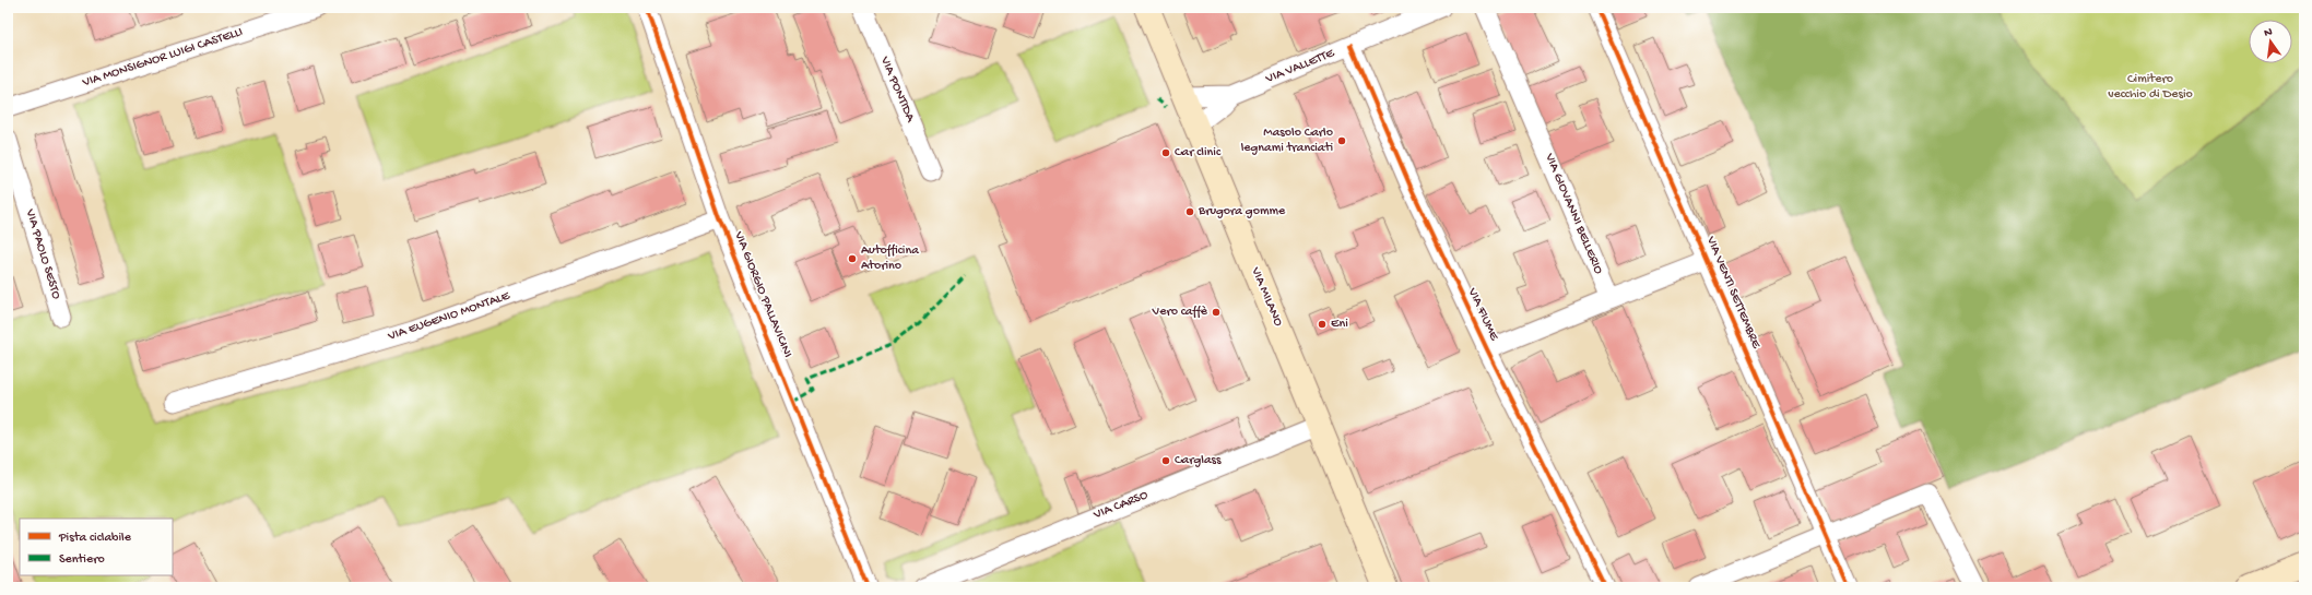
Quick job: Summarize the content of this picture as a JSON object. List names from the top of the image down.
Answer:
{
  "streets": {
    "main road": ["VIA MILANO"],
    "street": [
      "VIA MONSIGNOR LUIGI CASTELLI",
      "VIA VALLETTE",
      "VIA PONTIDA",
      "VIA GIOVANNI BELLERIO",
      "VIA PAOLO SESTO",
      "VIA VENTI SETTEMBRE",
      "VIA GIORGIO PALLAVICINI",
      "VIA FIUME",
      "VIA EUGENIO MONTALE",
      "VIA CARSO"
    ]
  },
  "crossings": [
    ["VIA VALLETTE", "VIA MILANO"],
    ["VIA VALLETTE", "VIA FIUME"],
    ["VIA GIORGIO PALLAVICINI", "VIA EUGENIO MONTALE"],
    ["VIA MILANO", "VIA CARSO"]
  ],
  "parks": ["Cimitero vecchio di Desio"],
  "places": [
    "Masolo Carlo legnami tranciati",
    "Car clinic",
    "Brugora gomme",
    "Autofficina Atorino",
    "Vero caffè",
    "Eni",
    "Carglass"
  ],
  "legend": ["Pista ciclabile", "Sentiero"],
  "north": "top"
}
